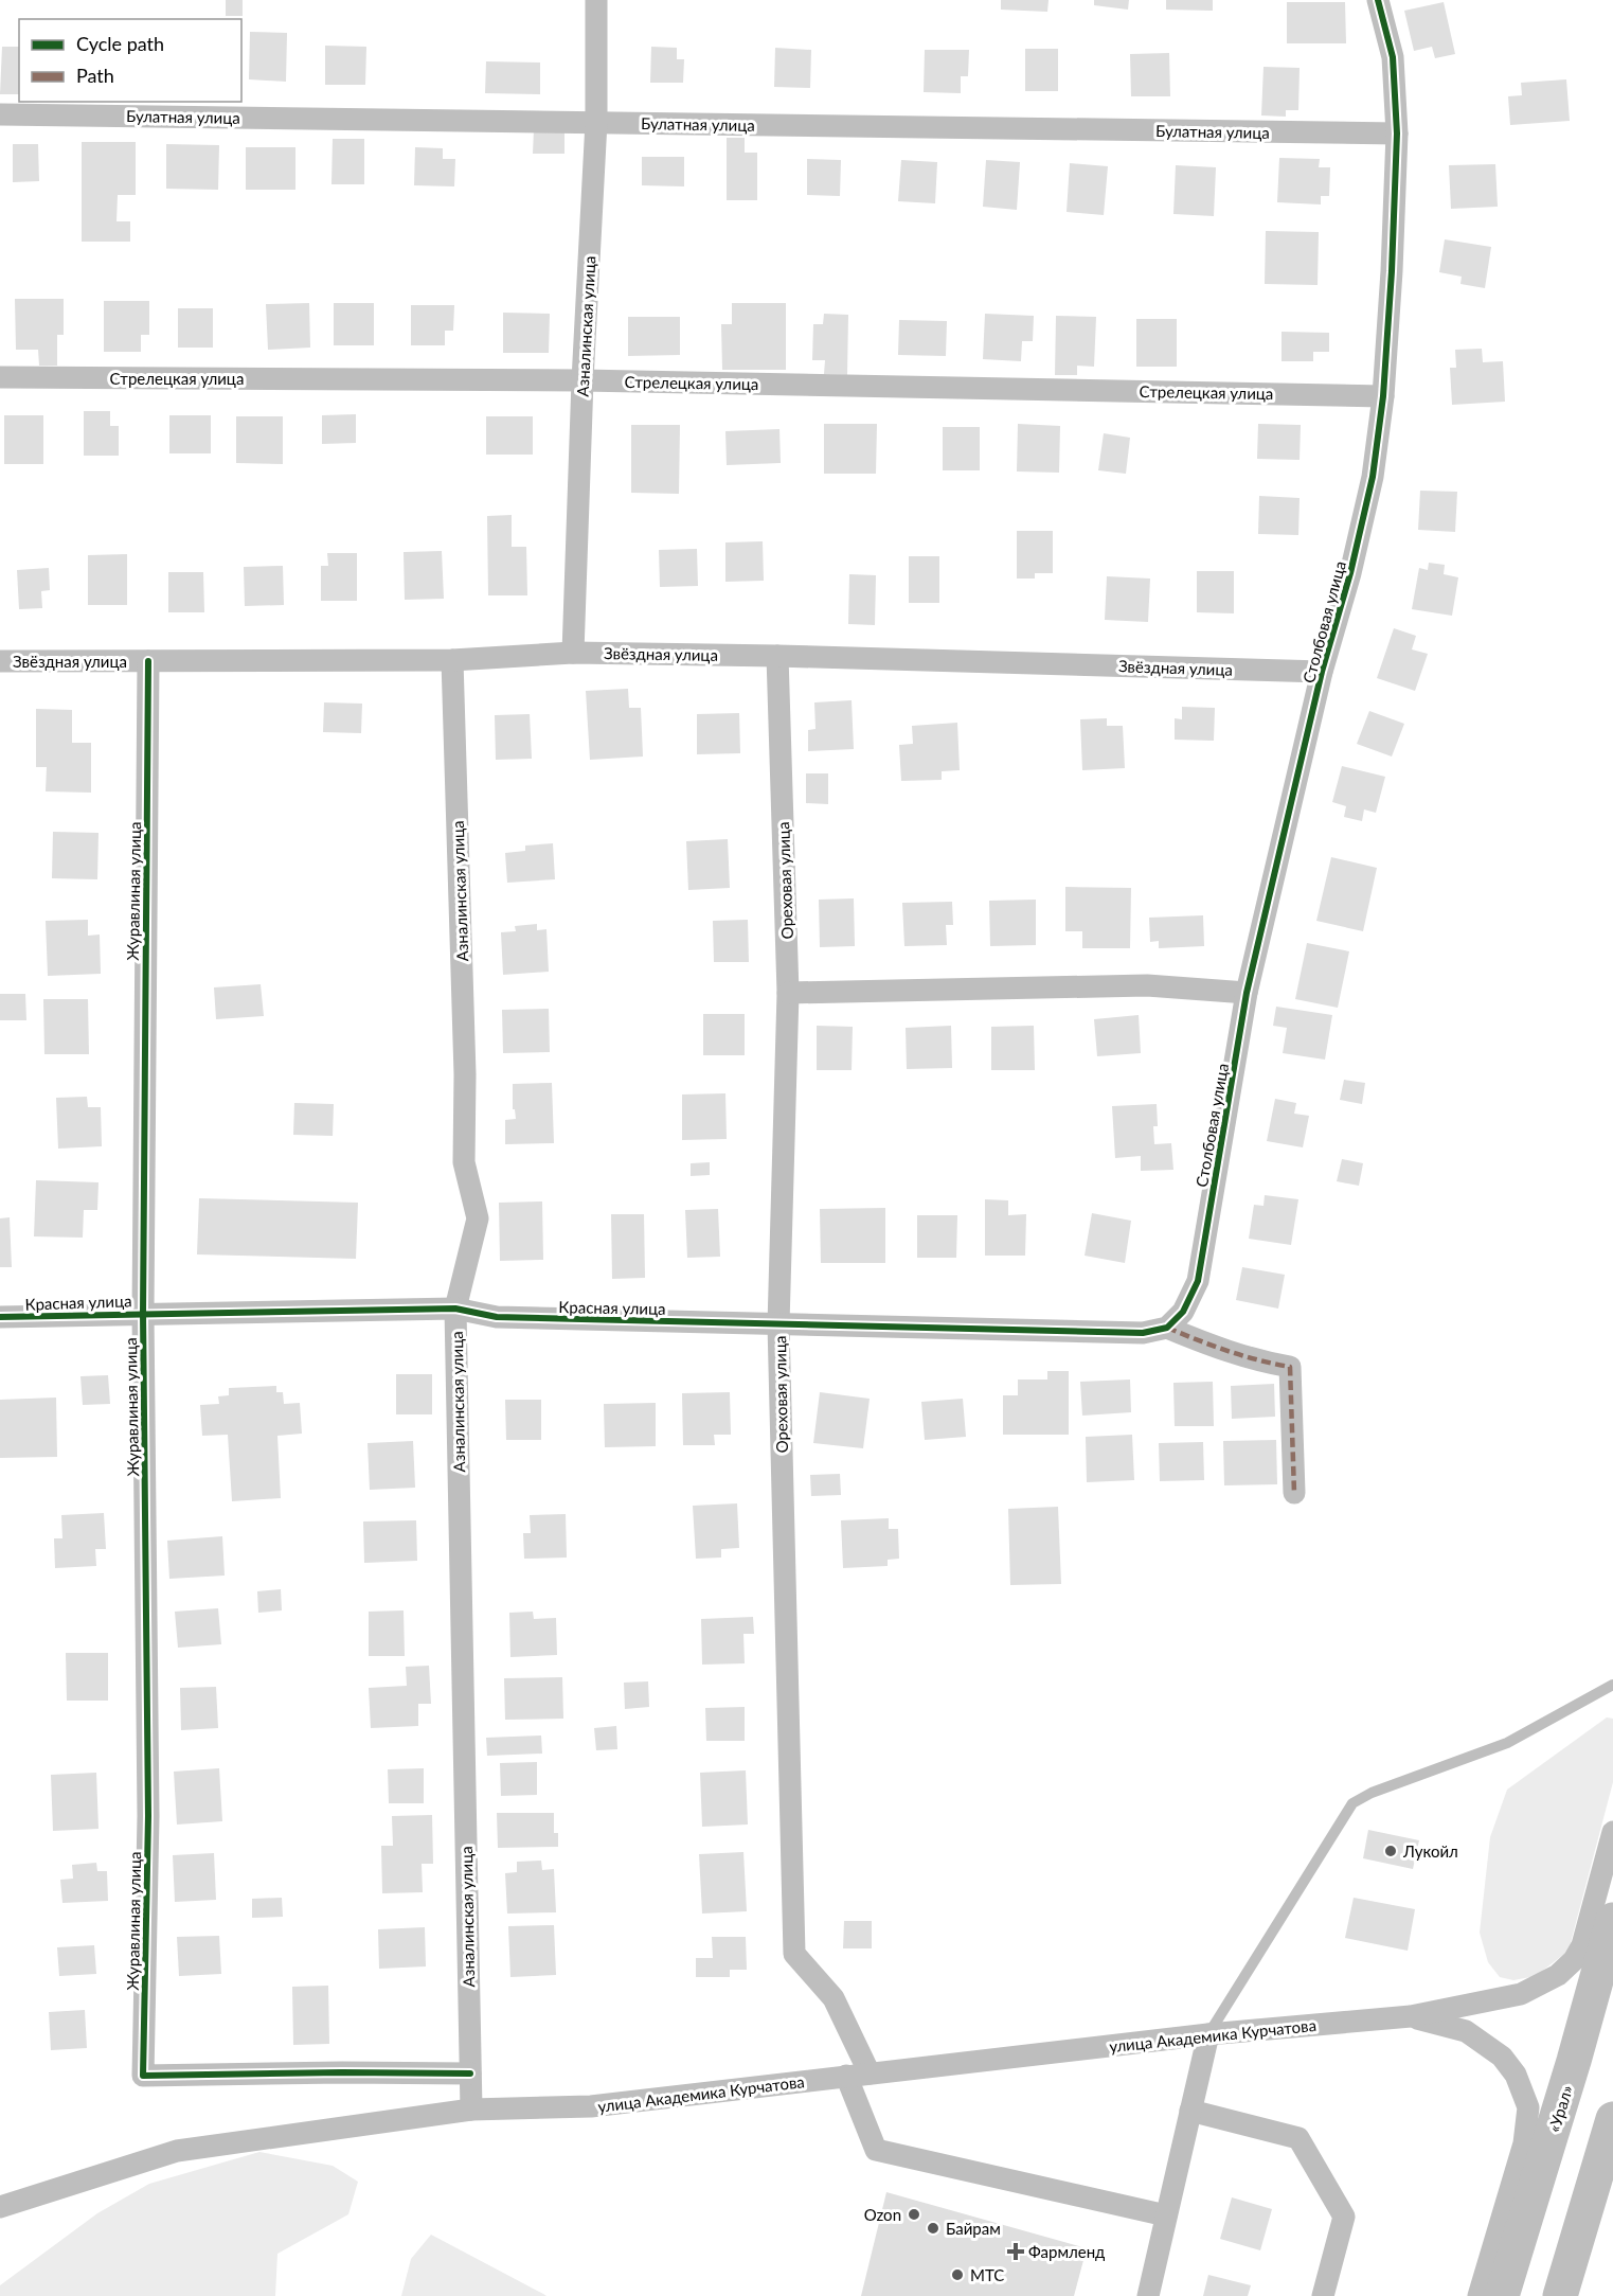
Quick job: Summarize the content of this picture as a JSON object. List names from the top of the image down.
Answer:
{
  "streets": {
    "highway": ["«Урал»"],
    "street": [
      "Булатная улица",
      "Азналинская улица",
      "Стрелецкая улица",
      "Столбовая улица",
      "Звёздная улица",
      "Ореховая улица",
      "Журавлиная улица",
      "Красная улица",
      "улица Академика Курчатова"
    ]
  },
  "crossings": [
    ["Булатная улица", "Азналинская улица"],
    ["Булатная улица", "Столбовая улица"],
    ["Азналинская улица", "Стрелецкая улица"],
    ["Азналинская улица", "Звёздная улица"],
    ["Азналинская улица", "Журавлиная улица"],
    ["Азналинская улица", "Красная улица"],
    ["Азналинская улица", "улица Академика Курчатова"],
    ["Стрелецкая улица", "Столбовая улица"],
    ["Столбовая улица", "Звёздная улица"],
    ["Столбовая улица", "Красная улица"],
    ["Звёздная улица", "Ореховая улица"],
    ["Звёздная улица", "Журавлиная улица"],
    ["Ореховая улица", "Красная улица"],
    ["Ореховая улица", "улица Академика Курчатова"],
    ["Журавлиная улица", "Красная улица"]
  ],
  "places": {
    "other": [
      "Лукойл",
      "Ozon",
      "Байрам",
      "МТС"
    ],
    "health": ["Фармленд"]
  },
  "legend": ["Cycle path", "Path"]
}
